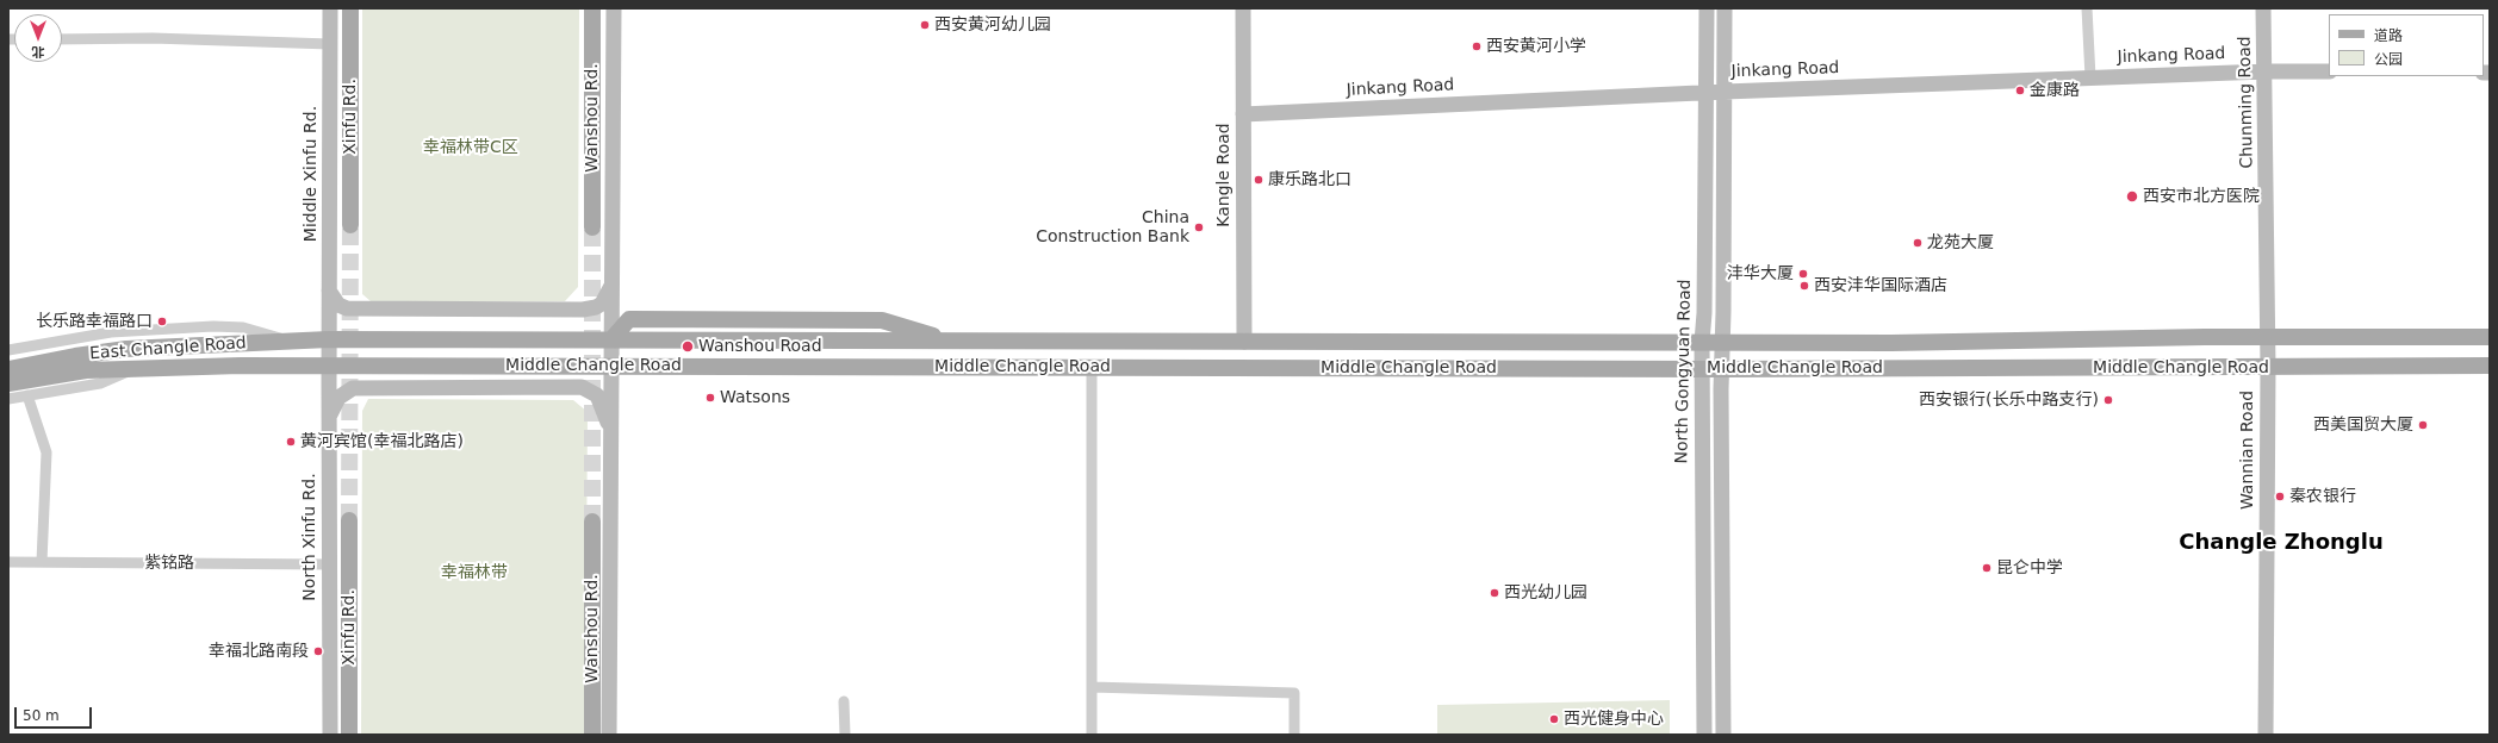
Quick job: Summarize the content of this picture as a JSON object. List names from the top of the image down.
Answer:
{
  "streets": {
    "main road": [
      "Jinkang Road",
      "Chunming Road",
      "Xinfu Rd.",
      "Wanshou Rd.",
      "Middle Xinfu Rd.",
      "Kangle Road",
      "East Changle Road",
      "Middle Changle Road",
      "North Gongyuan Road",
      "Wannian Road",
      "North Xinfu Rd."
    ],
    "street": ["紫铭路"]
  },
  "crossings": [
    ["Jinkang Road", "Chunming Road"],
    ["Jinkang Road", "Kangle Road"],
    ["Jinkang Road", "North Gongyuan Road"],
    ["Chunming Road", "Middle Changle Road"],
    ["Chunming Road", "Wannian Road"],
    ["Middle Xinfu Rd.", "East Changle Road"],
    ["Middle Xinfu Rd.", "Middle Changle Road"],
    ["Middle Xinfu Rd.", "North Xinfu Rd."],
    ["Kangle Road", "Middle Changle Road"],
    ["East Changle Road", "Middle Changle Road"],
    ["East Changle Road", "North Xinfu Rd."],
    ["Middle Changle Road", "North Gongyuan Road"],
    ["Middle Changle Road", "Wannian Road"],
    ["Middle Changle Road", "North Xinfu Rd."],
    ["North Xinfu Rd.", "紫铭路"]
  ],
  "districts": ["Changle Zhonglu"],
  "parks": ["幸福林带C区", "幸福林带"],
  "places": [
    "西安黄河幼儿园",
    "西安黄河小学",
    "金康路",
    "康乐路北口",
    "西安市北方医院",
    "China Construction Bank",
    "龙苑大厦",
    "沣华大厦",
    "西安沣华国际酒店",
    "长乐路幸福路口",
    "Wanshou Road",
    "Watsons",
    "西安银行(长乐中路支行)",
    "西美国贸大厦",
    "黄河宾馆(幸福北路店)",
    "秦农银行",
    "昆仑中学",
    "西光幼儿园",
    "幸福北路南段",
    "西光健身中心"
  ],
  "legend": ["道路", "公园"],
  "scale_bar": "50 m",
  "north": "bottom"
}
